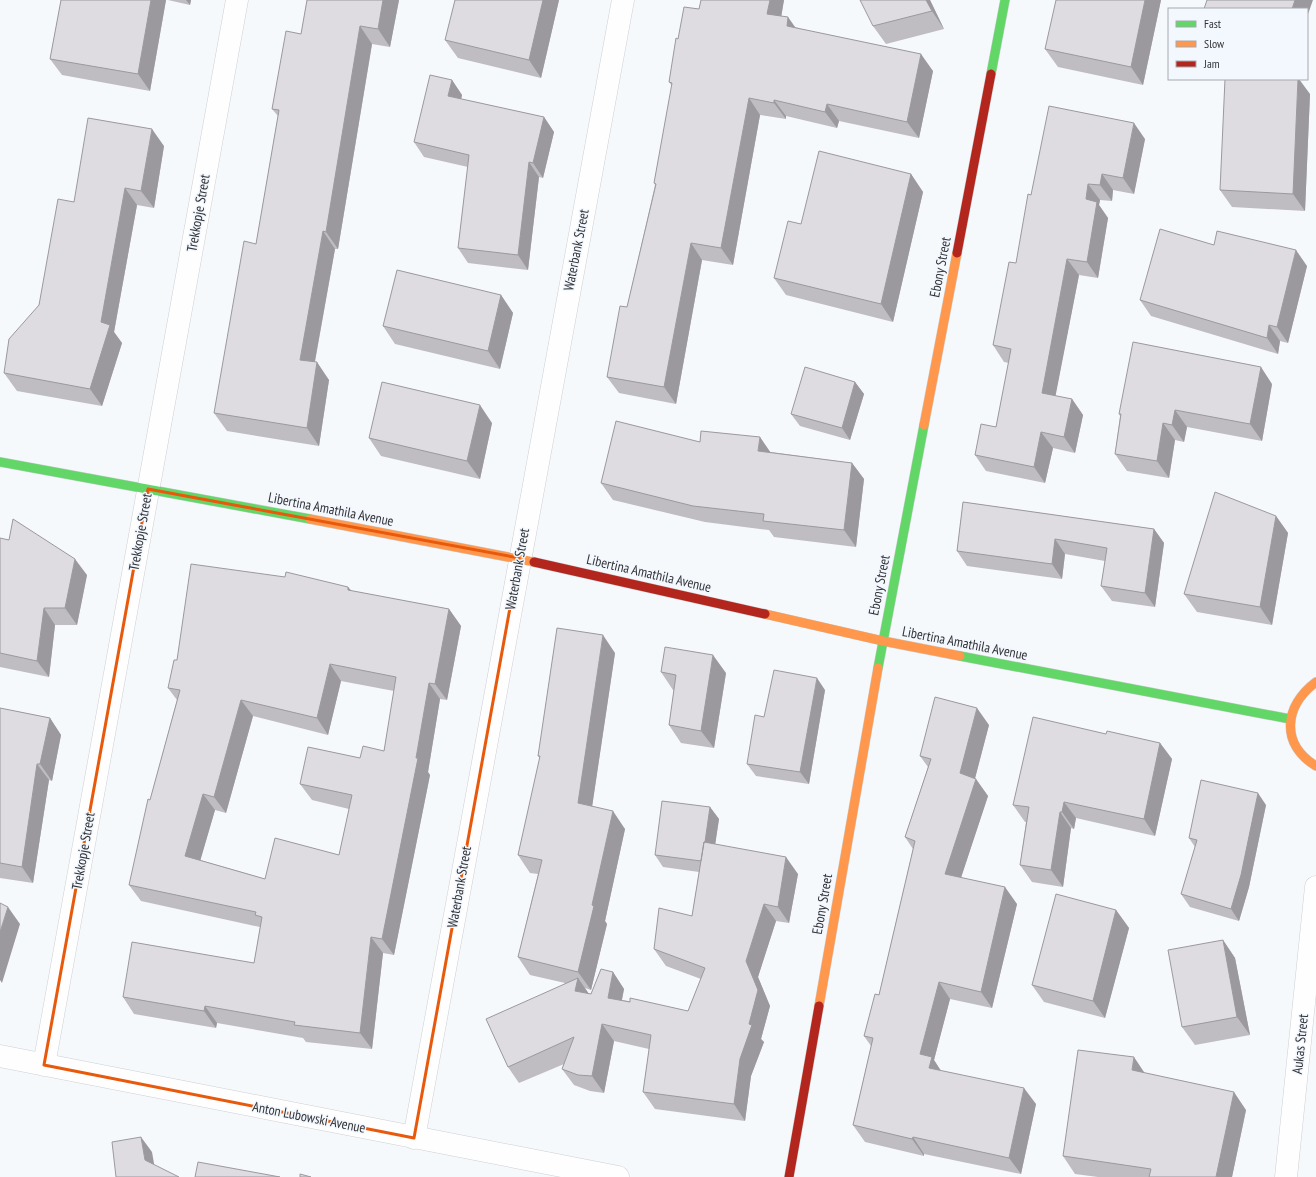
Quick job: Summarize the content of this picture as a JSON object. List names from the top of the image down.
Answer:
{
  "streets": {
    "street": [
      "Trekkopje Street",
      "Waterbank Street",
      "Ebony Street",
      "Libertina Amathila Avenue",
      "Aukas Street",
      "Anton Lubowski Avenue"
    ]
  },
  "crossings": [
    ["Trekkopje Street", "Libertina Amathila Avenue"],
    ["Trekkopje Street", "Anton Lubowski Avenue"],
    ["Waterbank Street", "Libertina Amathila Avenue"],
    ["Waterbank Street", "Anton Lubowski Avenue"],
    ["Ebony Street", "Libertina Amathila Avenue"]
  ],
  "legend": ["Fast", "Slow", "Jam"]
}
